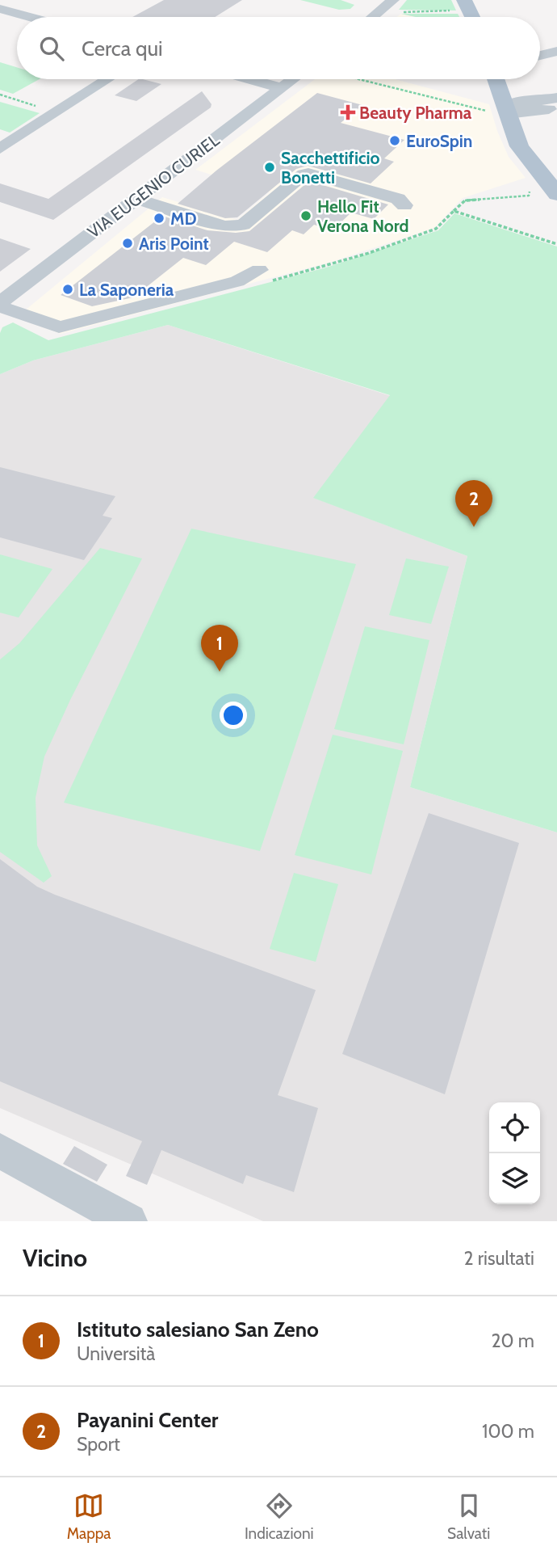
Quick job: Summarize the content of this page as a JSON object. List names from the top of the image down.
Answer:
{
  "streets": {
    "street": ["VIA EUGENIO CURIEL"]
  },
  "places": {
    "health": ["Beauty Pharma"],
    "other": [
      "EuroSpin",
      "Sacchettificio Bonetti",
      "Hello Fit Verona Nord",
      "MD",
      "Aris Point",
      "La Saponeria"
    ]
  },
  "page": {
    "search": "Cerca qui",
    "pins": ["2", "1"],
    "heading": ["Vicino", "2 risultati"],
    "list": [
      {
        "mark": "1",
        "name": "Istituto salesiano San Zeno",
        "note": "Università",
        "value": "20 m"
      },
      {
        "mark": "2",
        "name": "Payanini Center",
        "note": "Sport",
        "value": "100 m"
      }
    ],
    "nav": ["Mappa", "Indicazioni", "Salvati"]
  }
}
